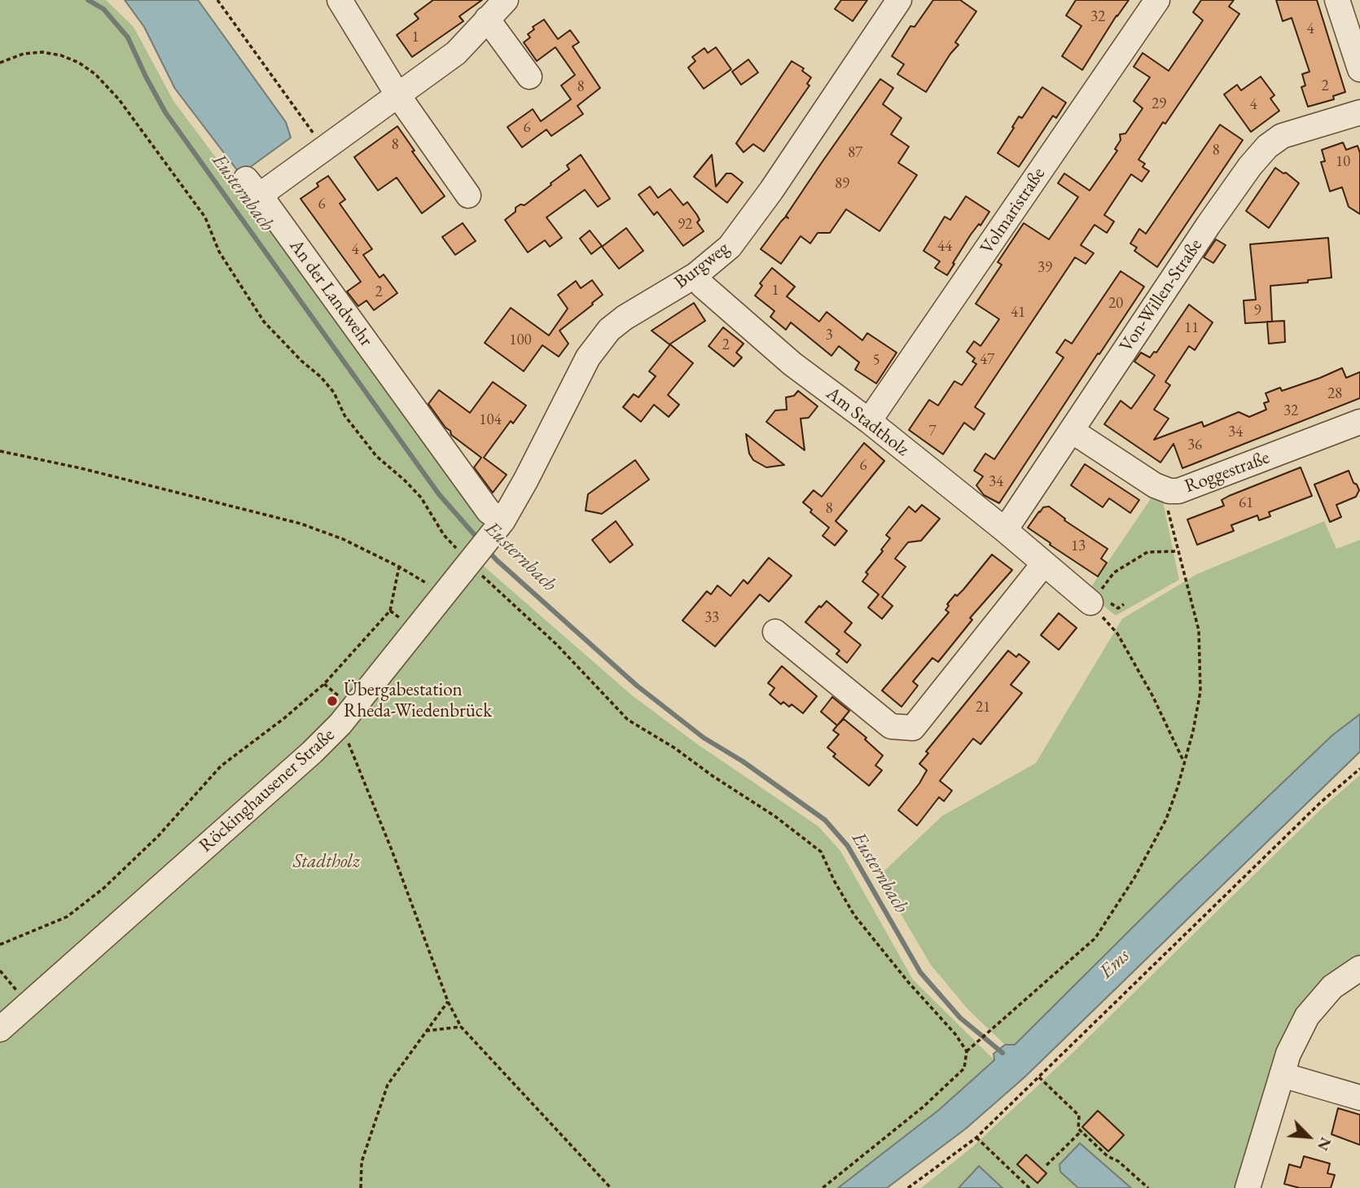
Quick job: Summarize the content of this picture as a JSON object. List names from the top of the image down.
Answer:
{
  "streets": {
    "street": [
      "Volmaristraße",
      "Burgweg",
      "An der Landwehr",
      "Von-Willen-Straße",
      "Am Stadtholz",
      "Roggestraße",
      "Röckinghausener Straße"
    ]
  },
  "crossings": [
    ["Volmaristraße", "Am Stadtholz"],
    ["Burgweg", "An der Landwehr"],
    ["Burgweg", "Am Stadtholz"],
    ["Burgweg", "Röckinghausener Straße"],
    ["An der Landwehr", "Röckinghausener Straße"],
    ["Von-Willen-Straße", "Am Stadtholz"],
    ["Von-Willen-Straße", "Roggestraße"]
  ],
  "water": ["Eusternbach", "Ems"],
  "parks": ["Stadtholz"],
  "places": ["Übergabestation Rheda-Wiedenbrück"],
  "house_numbers": [
    "32",
    "4",
    "1",
    "2",
    "8",
    "29",
    "4",
    "6",
    "8",
    "8",
    "87",
    "10",
    "89",
    "6",
    "92",
    "44",
    "4",
    "39",
    "1",
    "2",
    "20",
    "9",
    "41",
    "11",
    "3",
    "100",
    "2",
    "47",
    "5",
    "28",
    "32",
    "104",
    "7",
    "34",
    "36",
    "6",
    "34",
    "61",
    "8",
    "13",
    "33",
    "21"
  ],
  "north": "bottom right"
}
